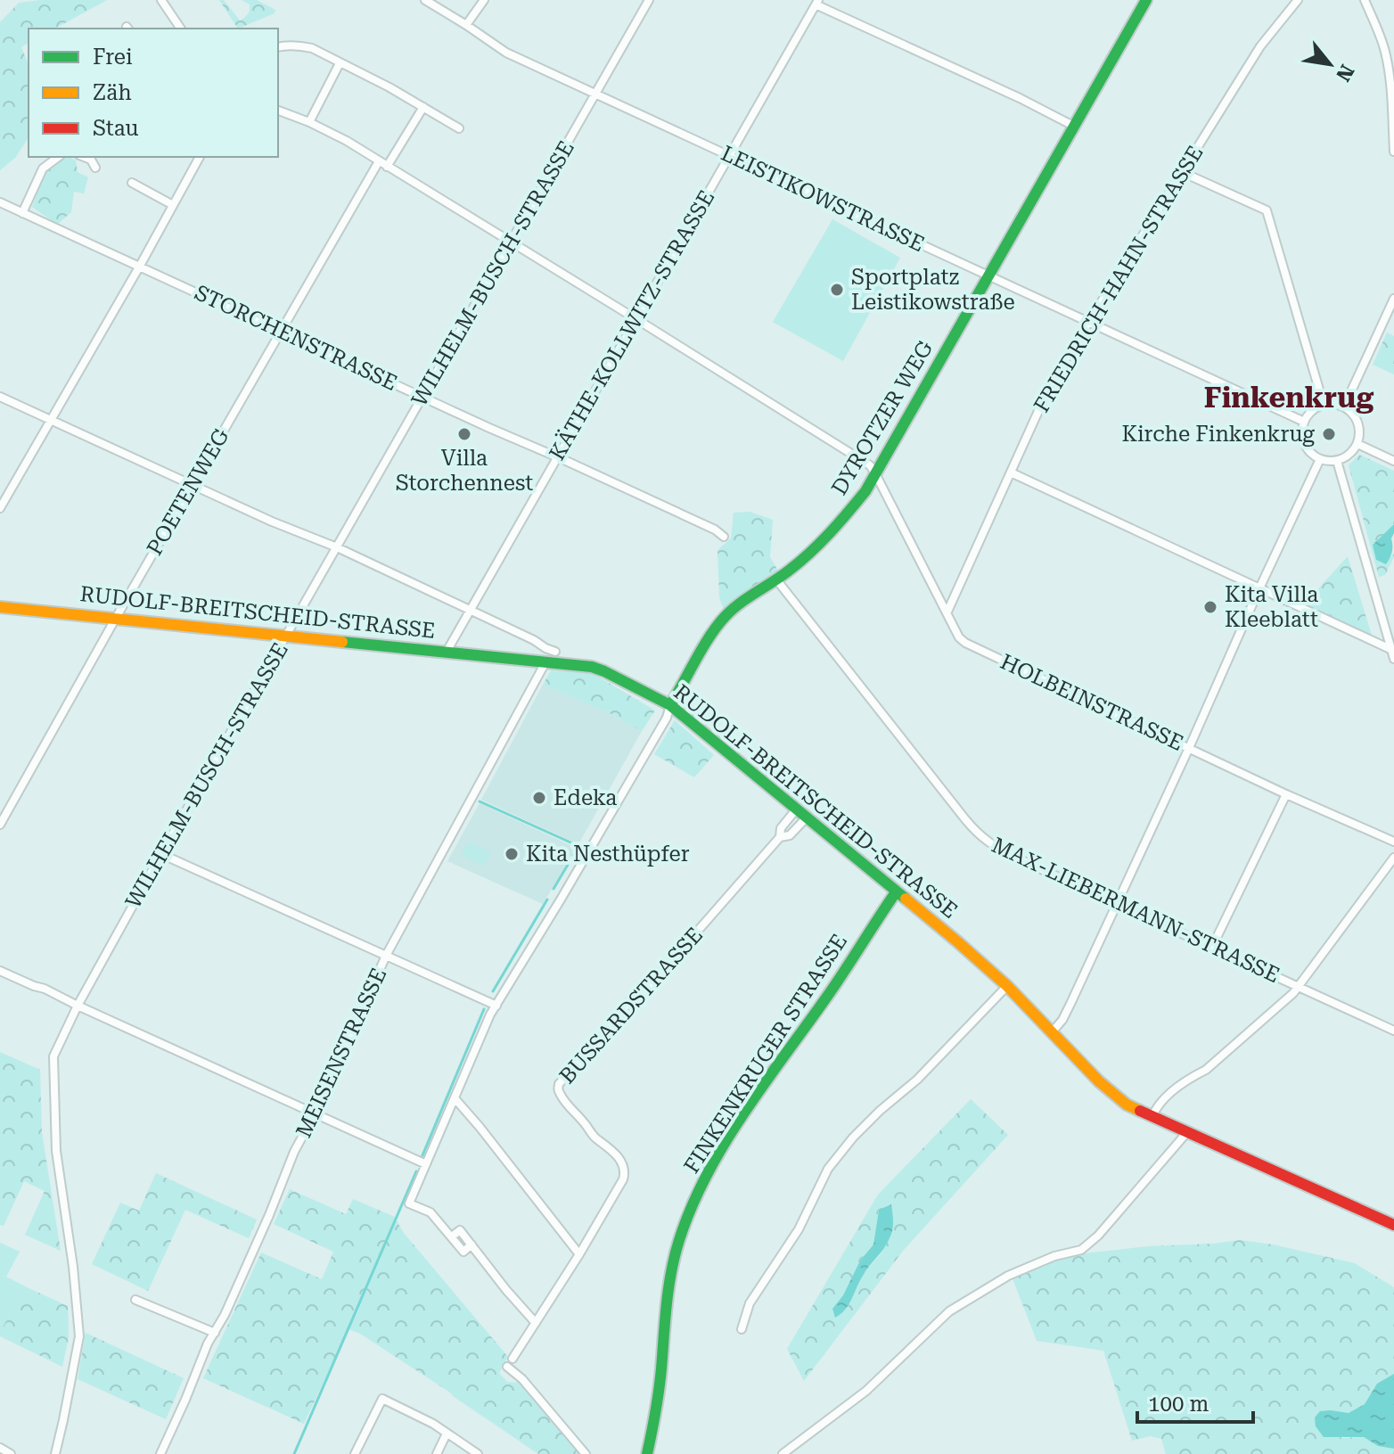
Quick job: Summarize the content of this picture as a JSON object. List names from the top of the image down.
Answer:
{
  "streets": {
    "street": [
      "LEISTIKOWSTRASSE",
      "WILHELM-BUSCH-STRASSE",
      "FRIEDRICH-HAHN-STRASSE",
      "KÄTHE-KOLLWITZ-STRASSE",
      "STORCHENSTRASSE",
      "DYROTZER WEG",
      "POETENWEG",
      "RUDOLF-BREITSCHEID-STRASSE",
      "HOLBEINSTRASSE",
      "MAX-LIEBERMANN-STRASSE",
      "BUSSARDSTRASSE",
      "MEISENSTRASSE",
      "FINKENKRUGER STRASSE"
    ]
  },
  "crossings": [
    ["LEISTIKOWSTRASSE", "WILHELM-BUSCH-STRASSE"],
    ["LEISTIKOWSTRASSE", "FRIEDRICH-HAHN-STRASSE"],
    ["LEISTIKOWSTRASSE", "KÄTHE-KOLLWITZ-STRASSE"],
    ["LEISTIKOWSTRASSE", "DYROTZER WEG"],
    ["WILHELM-BUSCH-STRASSE", "STORCHENSTRASSE"],
    ["WILHELM-BUSCH-STRASSE", "RUDOLF-BREITSCHEID-STRASSE"],
    ["FRIEDRICH-HAHN-STRASSE", "HOLBEINSTRASSE"],
    ["KÄTHE-KOLLWITZ-STRASSE", "STORCHENSTRASSE"],
    ["KÄTHE-KOLLWITZ-STRASSE", "RUDOLF-BREITSCHEID-STRASSE"],
    ["STORCHENSTRASSE", "POETENWEG"],
    ["DYROTZER WEG", "RUDOLF-BREITSCHEID-STRASSE"],
    ["DYROTZER WEG", "HOLBEINSTRASSE"],
    ["DYROTZER WEG", "MAX-LIEBERMANN-STRASSE"],
    ["POETENWEG", "RUDOLF-BREITSCHEID-STRASSE"],
    ["RUDOLF-BREITSCHEID-STRASSE", "BUSSARDSTRASSE"],
    ["RUDOLF-BREITSCHEID-STRASSE", "MEISENSTRASSE"],
    ["RUDOLF-BREITSCHEID-STRASSE", "FINKENKRUGER STRASSE"]
  ],
  "districts": ["Finkenkrug"],
  "places": [
    "Sportplatz Leistikowstraße",
    "Villa Storchennest",
    "Kirche Finkenkrug",
    "Kita Villa Kleeblatt",
    "Edeka",
    "Kita Nesthüpfer"
  ],
  "legend": ["Frei", "Zäh", "Stau"],
  "scale_bar": "100 m",
  "north": "bottom right"
}
